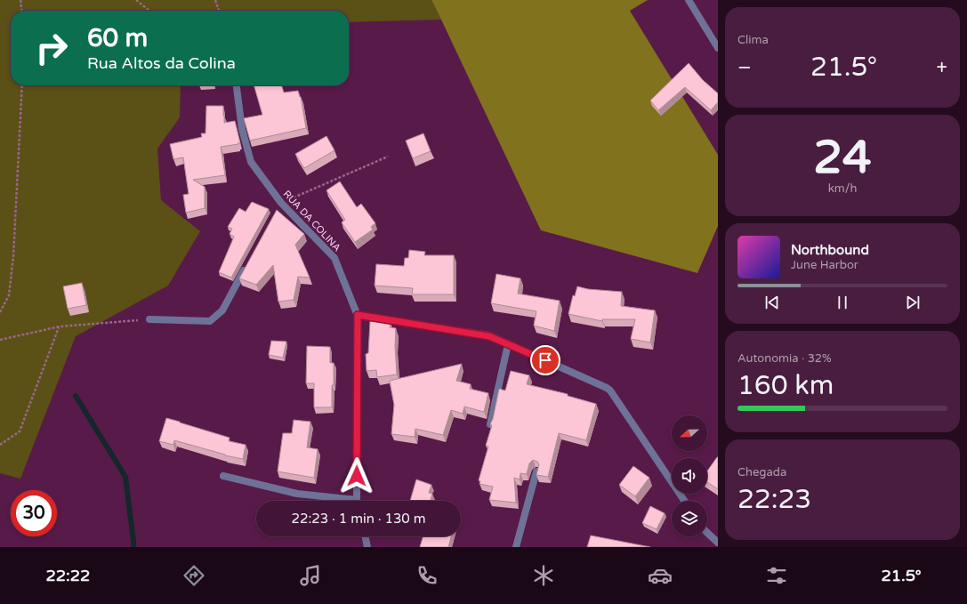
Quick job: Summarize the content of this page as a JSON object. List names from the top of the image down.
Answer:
{
  "streets": {
    "street": ["RUA DA COLINA"]
  },
  "north": "left",
  "page": {
    "tile": [
      "Clima",
      ["24", "km/h"],
      ["Autonomia · 32%", "160 km"],
      ["Chegada", "22:23"]
    ],
    "turn": ["60 m", "Rua Altos da Colina"],
    "heat": ["−", "21.5°", "+"],
    "song": ["Northbound", "June Harbor"],
    "limit": "30",
    "trip": "22:23 · 1 min · 130 m",
    "tabs": ["22:22", "21.5°"]
  }
}
